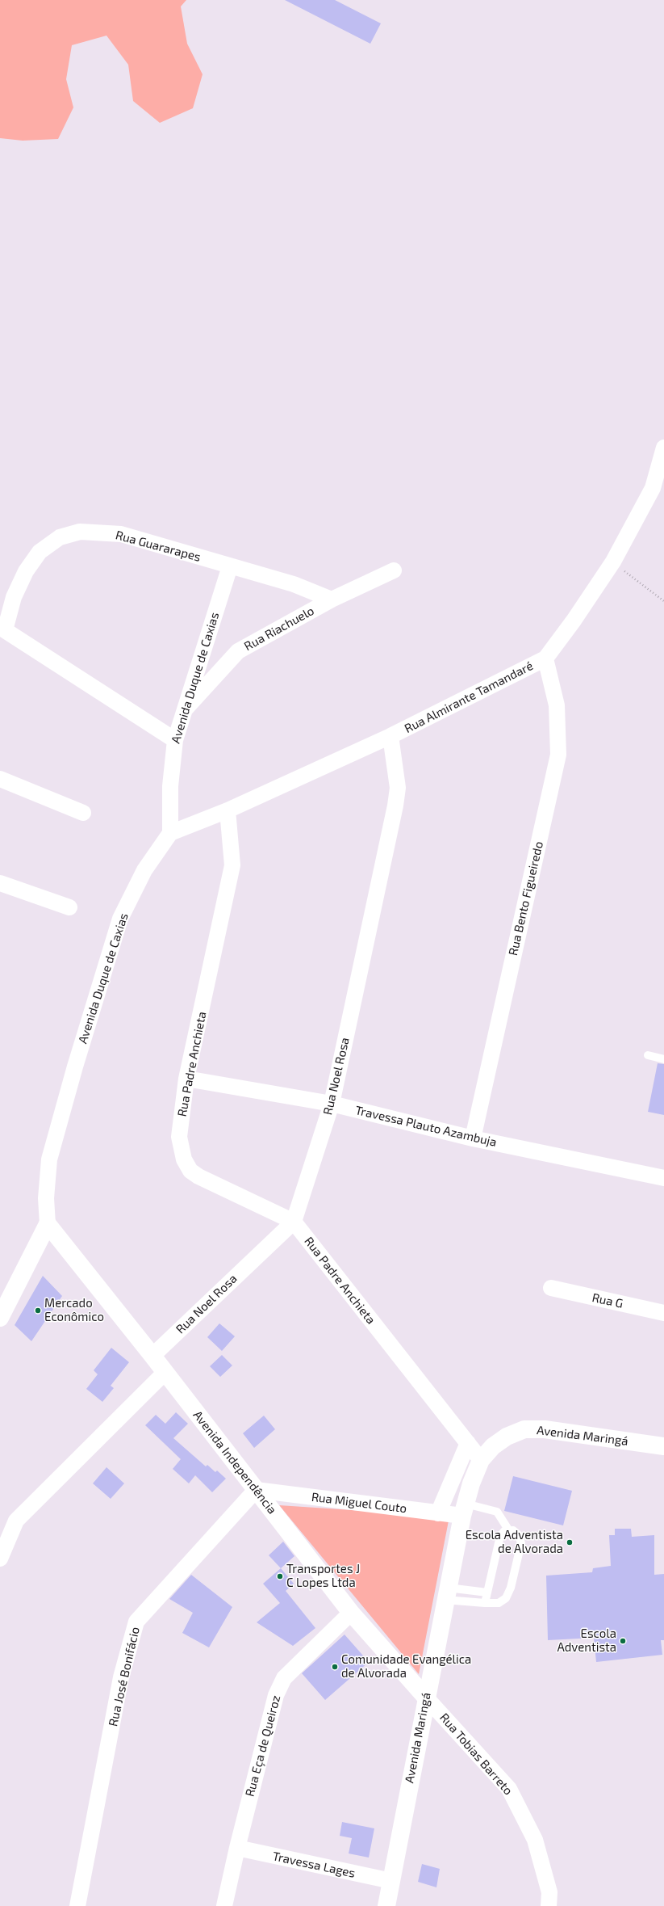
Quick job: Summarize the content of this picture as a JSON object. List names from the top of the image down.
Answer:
{
  "streets": {
    "street": [
      "Rua Guararapes",
      "Rua Riachuelo",
      "Avenida Duque de Caxias",
      "Rua Almirante Tamandaré",
      "Rua Bento Figueiredo",
      "Rua Padre Anchieta",
      "Rua Noel Rosa",
      "Travessa Plauto Azambuja",
      "Rua G",
      "Avenida Maringá",
      "Avenida Independência",
      "Rua Miguel Couto",
      "Rua José Bonifácio",
      "Rua Eça de Queiroz",
      "Rua Tobias Barreto",
      "Travessa Lages"
    ]
  },
  "crossings": [
    ["Rua Guararapes", "Rua Riachuelo"],
    ["Rua Guararapes", "Avenida Duque de Caxias"],
    ["Rua Riachuelo", "Avenida Duque de Caxias"],
    ["Avenida Duque de Caxias", "Rua Almirante Tamandaré"],
    ["Avenida Duque de Caxias", "Avenida Independência"],
    ["Rua Almirante Tamandaré", "Rua Bento Figueiredo"],
    ["Rua Almirante Tamandaré", "Rua Padre Anchieta"],
    ["Rua Almirante Tamandaré", "Rua Noel Rosa"],
    ["Rua Bento Figueiredo", "Travessa Plauto Azambuja"],
    ["Rua Padre Anchieta", "Rua Noel Rosa"],
    ["Rua Padre Anchieta", "Travessa Plauto Azambuja"],
    ["Rua Padre Anchieta", "Avenida Maringá"],
    ["Rua Noel Rosa", "Travessa Plauto Azambuja"],
    ["Rua Noel Rosa", "Avenida Independência"],
    ["Avenida Maringá", "Avenida Independência"],
    ["Avenida Maringá", "Rua Miguel Couto"],
    ["Avenida Maringá", "Rua Tobias Barreto"],
    ["Avenida Maringá", "Travessa Lages"],
    ["Avenida Independência", "Rua Miguel Couto"],
    ["Avenida Independência", "Rua José Bonifácio"],
    ["Avenida Independência", "Rua Eça de Queiroz"],
    ["Avenida Independência", "Rua Tobias Barreto"],
    ["Rua Miguel Couto", "Rua José Bonifácio"],
    ["Rua Eça de Queiroz", "Travessa Lages"]
  ],
  "places": [
    "Mercado Econômico",
    "Escola Adventista de Alvorada",
    "Transportes J C Lopes Ltda",
    "Escola Adventista",
    "Comunidade Evangélica de Alvorada"
  ]
}
